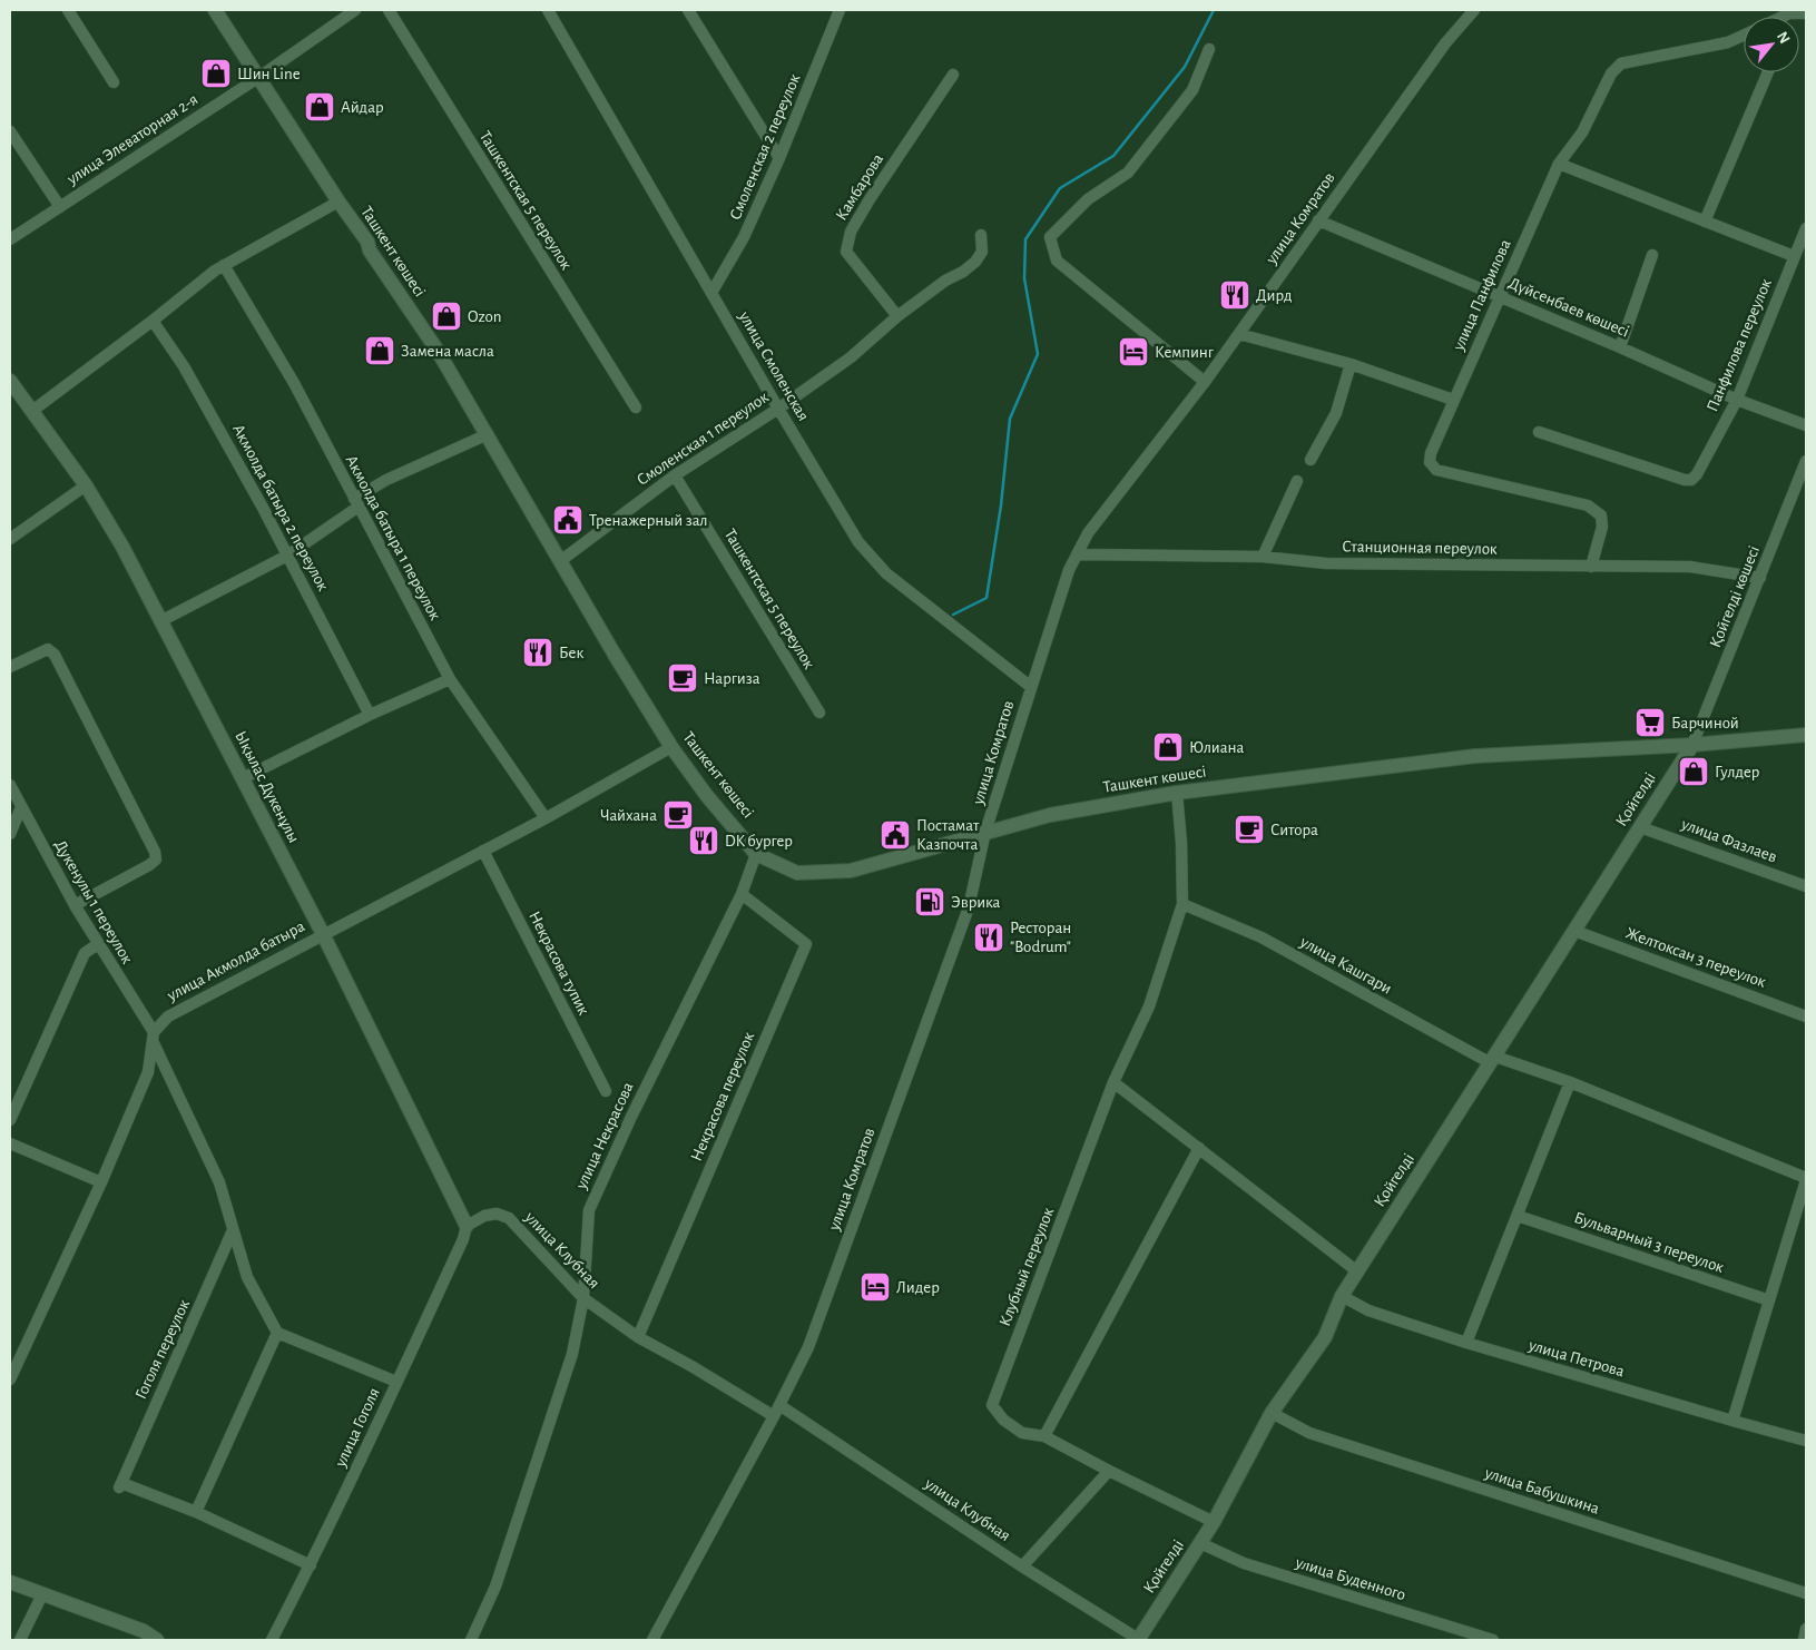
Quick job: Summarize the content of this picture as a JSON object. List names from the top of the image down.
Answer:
{
  "streets": {
    "main road": ["Ташкент көшесі", "Ықылас Дүкенұлы", "Қойгелді"],
    "street": [
      "улица Элеваторная 2-я",
      "Смоленская 2 переулок",
      "Камбарова",
      "Ташкентская 5 переулок",
      "улица Комратов",
      "улица Панфилова",
      "Дүйсенбаев көшесі",
      "Панфилова переулок",
      "улица Смоленская",
      "Смоленская 1 переулок",
      "Акмолда батыра 2 переулок",
      "Акмолда батыра 1 переулок",
      "Станционная переулок",
      "Қойгелді көшесі",
      "улица Фазлаев",
      "Дукенулы 1 переулок",
      "Желтоксан 3 переулок",
      "улица Акмолда батыра",
      "Некрасова тупик",
      "улица Кашгари",
      "Некрасова переулок",
      "улица Некрасова",
      "Бульварный 3 переулок",
      "улица Клубная",
      "Клубный переулок",
      "Гоголя переулок",
      "улица Петрова",
      "улица Гоголя",
      "улица Бабушкина",
      "улица Буденного"
    ]
  },
  "crossings": [
    ["улица Элеваторная 2-я", "Ташкент көшесі"],
    ["Смоленская 2 переулок", "улица Смоленская"],
    ["Камбарова", "Смоленская 1 переулок"],
    ["Ташкентская 5 переулок", "Смоленская 1 переулок"],
    ["улица Комратов", "Ташкент көшесі"],
    ["улица Комратов", "Дүйсенбаев көшесі"],
    ["улица Комратов", "улица Смоленская"],
    ["улица Комратов", "Станционная переулок"],
    ["улица Комратов", "улица Клубная"],
    ["Ташкент көшесі", "Смоленская 1 переулок"],
    ["Ташкент көшесі", "Қойгелді көшесі"],
    ["Ташкент көшесі", "Қойгелді"],
    ["Ташкент көшесі", "улица Акмолда батыра"],
    ["Ташкент көшесі", "улица Некрасова"],
    ["Ташкент көшесі", "Клубный переулок"],
    ["улица Панфилова", "Дүйсенбаев көшесі"],
    ["улица Панфилова", "Станционная переулок"],
    ["Дүйсенбаев көшесі", "Панфилова переулок"],
    ["улица Смоленская", "Смоленская 1 переулок"],
    ["Акмолда батыра 1 переулок", "улица Акмолда батыра"],
    ["Станционная переулок", "Қойгелді көшесі"],
    ["Қойгелді көшесі", "Қойгелді"],
    ["Ықылас Дүкенұлы", "улица Акмолда батыра"],
    ["Ықылас Дүкенұлы", "улица Клубная"],
    ["Ықылас Дүкенұлы", "улица Гоголя"],
    ["Қойгелді", "улица Фазлаев"],
    ["Қойгелді", "Желтоксан 3 переулок"],
    ["Қойгелді", "улица Кашгари"],
    ["Қойгелді", "улица Клубная"],
    ["Қойгелді", "Клубный переулок"],
    ["Қойгелді", "улица Петрова"],
    ["Қойгелді", "улица Бабушкина"],
    ["Қойгелді", "улица Буденного"],
    ["Дукенулы 1 переулок", "улица Акмолда батыра"],
    ["улица Акмолда батыра", "Некрасова тупик"],
    ["улица Кашгари", "Клубный переулок"],
    ["Некрасова переулок", "улица Некрасова"],
    ["Некрасова переулок", "улица Клубная"],
    ["улица Некрасова", "улица Клубная"],
    ["улица Клубная", "улица Гоголя"],
    ["Гоголя переулок", "улица Гоголя"]
  ],
  "places": {
    "shop": [
      "Шин Line",
      "Айдар",
      "Ozon",
      "Замена масла",
      "Юлиана",
      "Гулдер"
    ],
    "restaurant": [
      "Дирд",
      "Бек",
      "DK бургер",
      "Ресторан \"Bodrum\""
    ],
    "hotel": ["Кемпинг", "Лидер"],
    "public building": ["Тренажерный зал", "Постамат Казпочта"],
    "cafe": ["Наргиза", "Чайхана", "Ситора"],
    "supermarket": ["Барчиной"],
    "fuel station": ["Эврика"]
  },
  "north": "top right"
}
